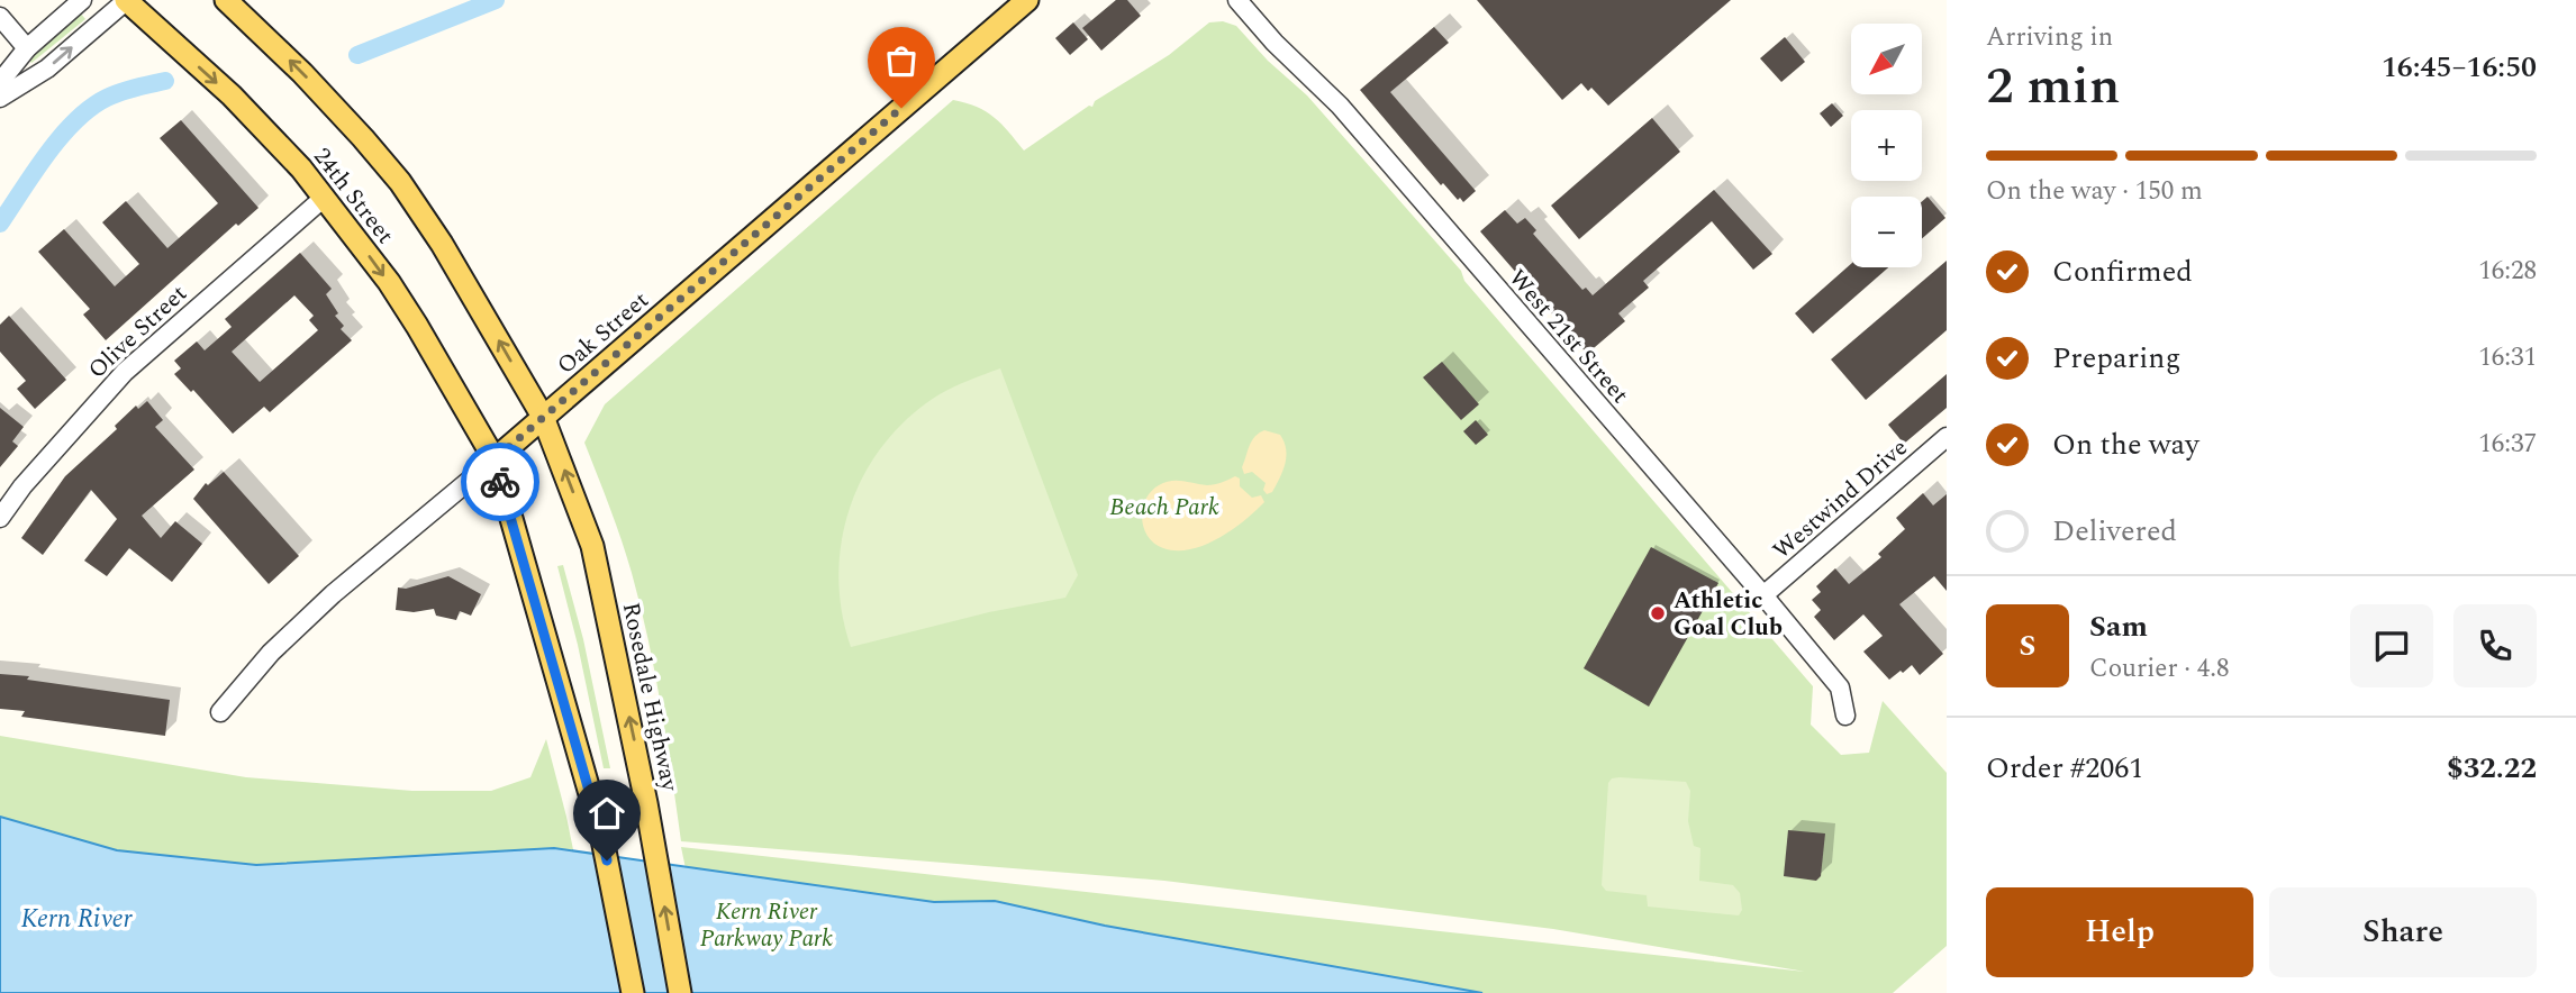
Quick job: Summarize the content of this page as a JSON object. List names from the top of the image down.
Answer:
{
  "streets": {
    "main road": ["24th Street", "Oak Street", "Rosedale Highway"],
    "street": ["Olive Street", "West 21st Street", "Westwind Drive"]
  },
  "crossings": [
    ["24th Street", "Olive Street"],
    ["24th Street", "Oak Street"],
    ["24th Street", "Rosedale Highway"],
    ["Oak Street", "Rosedale Highway"],
    ["West 21st Street", "Westwind Drive"]
  ],
  "water": ["Kern River"],
  "parks": ["Beach Park", "Kern River Parkway Park"],
  "places": ["Athletic Goal Club"],
  "north": "bottom left",
  "page": {
    "heading": ["2 min", "Arriving in", "16:45–16:50"],
    "panel": [
      "Sam",
      "Courier · 4.8",
      "Order #2061",
      "$32.22"
    ],
    "map_buttons": ["+", "−"],
    "bar": "On the way · 150 m",
    "list": [
      ["Confirmed", "16:28"],
      ["Preparing", "16:31"],
      ["On the way", "16:37"],
      "Delivered"
    ],
    "round": "S",
    "buttons": ["Help", "Share"]
  }
}
